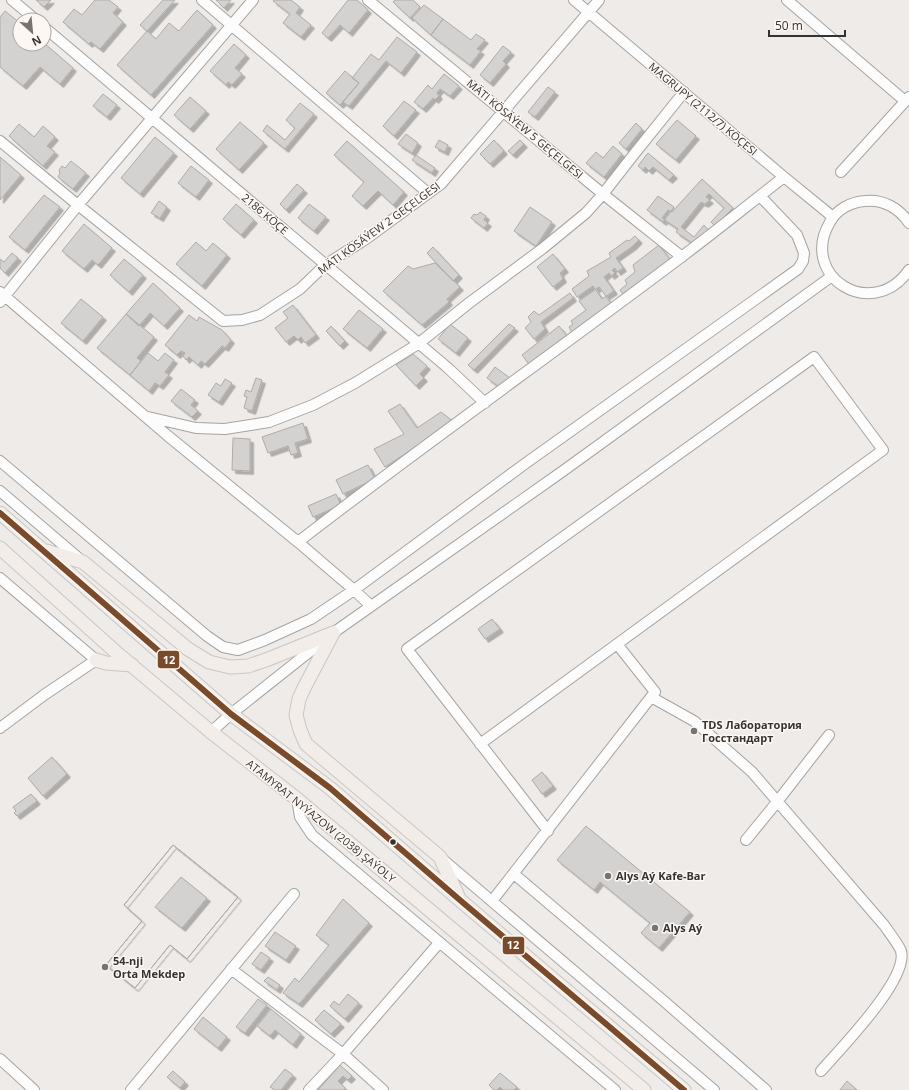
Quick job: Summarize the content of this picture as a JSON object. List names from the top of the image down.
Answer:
{
  "streets": {
    "main road": ["ATAMYRAT NYÝAZOW (2038) ŞAÝOLY"],
    "street": [
      "MAGRUPY (2112/7) KÖÇESI",
      "MÄTI KÖSÄÝEW 5 GEÇELGESI",
      "2186 KÖÇE",
      "MÄTI KÖSÄÝEW 2 GEÇELGESI"
    ]
  },
  "crossings": [
    ["MAGRUPY (2112/7) KÖÇESI", "MÄTI KÖSÄÝEW 2 GEÇELGESI"],
    ["MÄTI KÖSÄÝEW 5 GEÇELGESI", "MÄTI KÖSÄÝEW 2 GEÇELGESI"],
    ["2186 KÖÇE", "MÄTI KÖSÄÝEW 2 GEÇELGESI"]
  ],
  "places": [
    "TDS Лаборатория Госстандарт",
    "Alys Aý Kafe-Bar",
    "Alys Aý",
    "54-nji Orta Mekdep"
  ],
  "lines": ["transit line 12"],
  "scale_bar": "50 m",
  "north": "bottom right"
}
